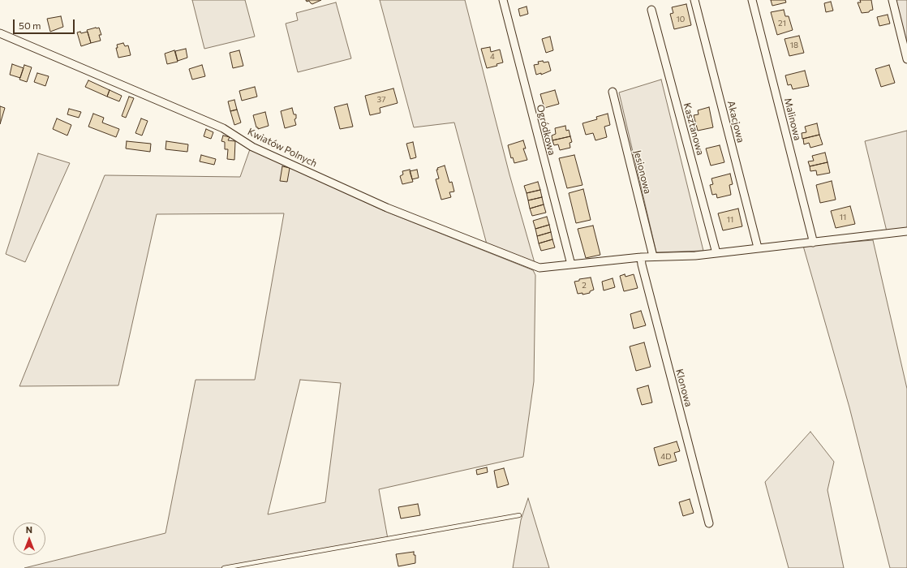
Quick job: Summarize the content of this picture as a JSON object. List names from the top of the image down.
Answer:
{
  "streets": {
    "street": [
      "Malinowa",
      "Akacjowa",
      "Kasztanowa",
      "Ogródkowa",
      "Kwiatów Polnych",
      "Jesionowa",
      "Klonowa"
    ]
  },
  "crossings": [
    ["Ogródkowa", "Kwiatów Polnych"]
  ],
  "house_numbers": [
    "10",
    "21",
    "18",
    "4",
    "37",
    "11",
    "11",
    "2",
    "4D"
  ],
  "scale_bar": "50 m",
  "north": "top"
}
